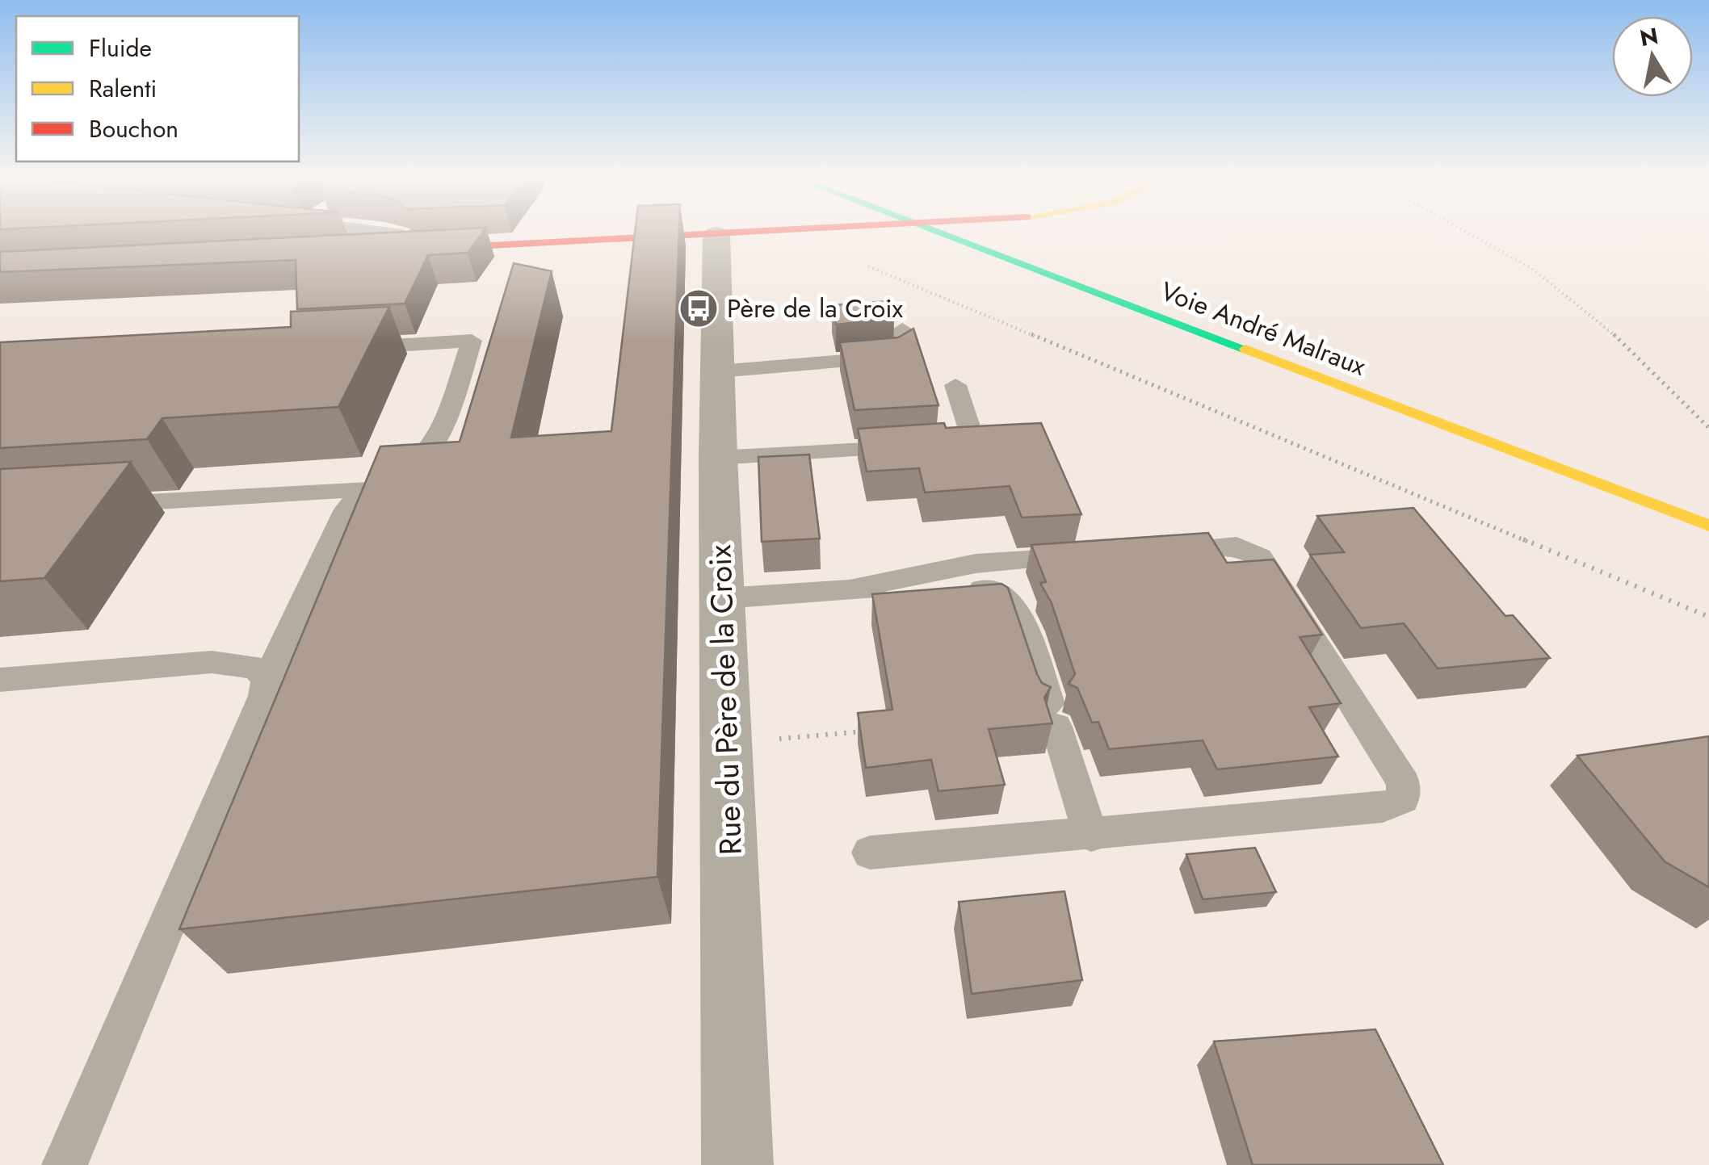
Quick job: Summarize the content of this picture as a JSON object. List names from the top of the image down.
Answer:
{
  "streets": {
    "main road": ["Voie André Malraux"],
    "street": ["Rue du Père de la Croix"]
  },
  "places": {
    "bus stop": ["Père de la Croix"]
  },
  "legend": ["Fluide", "Ralenti", "Bouchon"],
  "north": "top"
}
